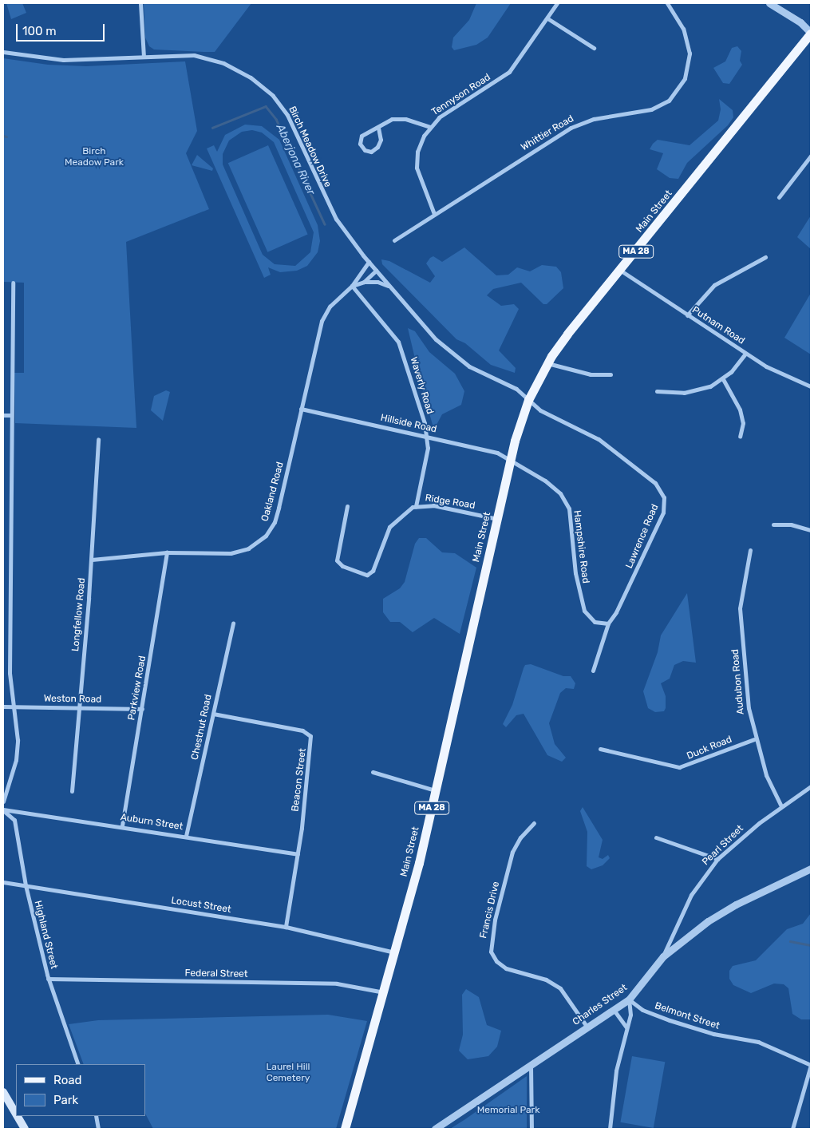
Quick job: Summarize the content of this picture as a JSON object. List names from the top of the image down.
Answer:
{
  "streets": {
    "main road": ["Main Street", "MA 28"],
    "street": [
      "Tennyson Road",
      "Whittier Road",
      "Birch Meadow Drive",
      "Putnam Road",
      "Waverly Road",
      "Hillside Road",
      "Oakland Road",
      "Ridge Road",
      "Lawrence Road",
      "Hampshire Road",
      "Longfellow Road",
      "Audubon Road",
      "Parkview Road",
      "Weston Road",
      "Chestnut Road",
      "Duck Road",
      "Beacon Street",
      "Auburn Street",
      "Pearl Street",
      "Locust Street",
      "Francis Drive",
      "Highland Street",
      "Federal Street",
      "Charles Street",
      "Belmont Street"
    ]
  },
  "crossings": [
    ["Tennyson Road", "Whittier Road"],
    ["Birch Meadow Drive", "Main Street"],
    ["Birch Meadow Drive", "Oakland Road"],
    ["Birch Meadow Drive", "Lawrence Road"],
    ["Main Street", "Putnam Road"],
    ["Main Street", "Hillside Road"],
    ["Main Street", "Ridge Road"],
    ["Main Street", "Lawrence Road"],
    ["Main Street", "Hampshire Road"],
    ["Main Street", "Locust Street"],
    ["Main Street", "Federal Street"],
    ["Waverly Road", "Hillside Road"],
    ["Waverly Road", "Oakland Road"],
    ["Waverly Road", "Ridge Road"],
    ["Hillside Road", "Oakland Road"],
    ["Hillside Road", "Hampshire Road"],
    ["Oakland Road", "Longfellow Road"],
    ["Oakland Road", "Parkview Road"],
    ["Lawrence Road", "Hampshire Road"],
    ["Longfellow Road", "Weston Road"],
    ["Audubon Road", "Duck Road"],
    ["Audubon Road", "Pearl Street"],
    ["Parkview Road", "Weston Road"],
    ["Parkview Road", "Auburn Street"],
    ["Chestnut Road", "Beacon Street"],
    ["Chestnut Road", "Auburn Street"],
    ["Beacon Street", "Auburn Street"],
    ["Beacon Street", "Locust Street"],
    ["Auburn Street", "Highland Street"],
    ["Pearl Street", "Charles Street"],
    ["Locust Street", "Highland Street"],
    ["Francis Drive", "Charles Street"],
    ["Highland Street", "Federal Street"],
    ["Charles Street", "Belmont Street"]
  ],
  "water": ["Aberjona River"],
  "parks": ["Birch Meadow Park", "Laurel Hill Cemetery", "Memorial Park"],
  "legend": ["Road", "Park"],
  "scale_bar": "100 m"
}
